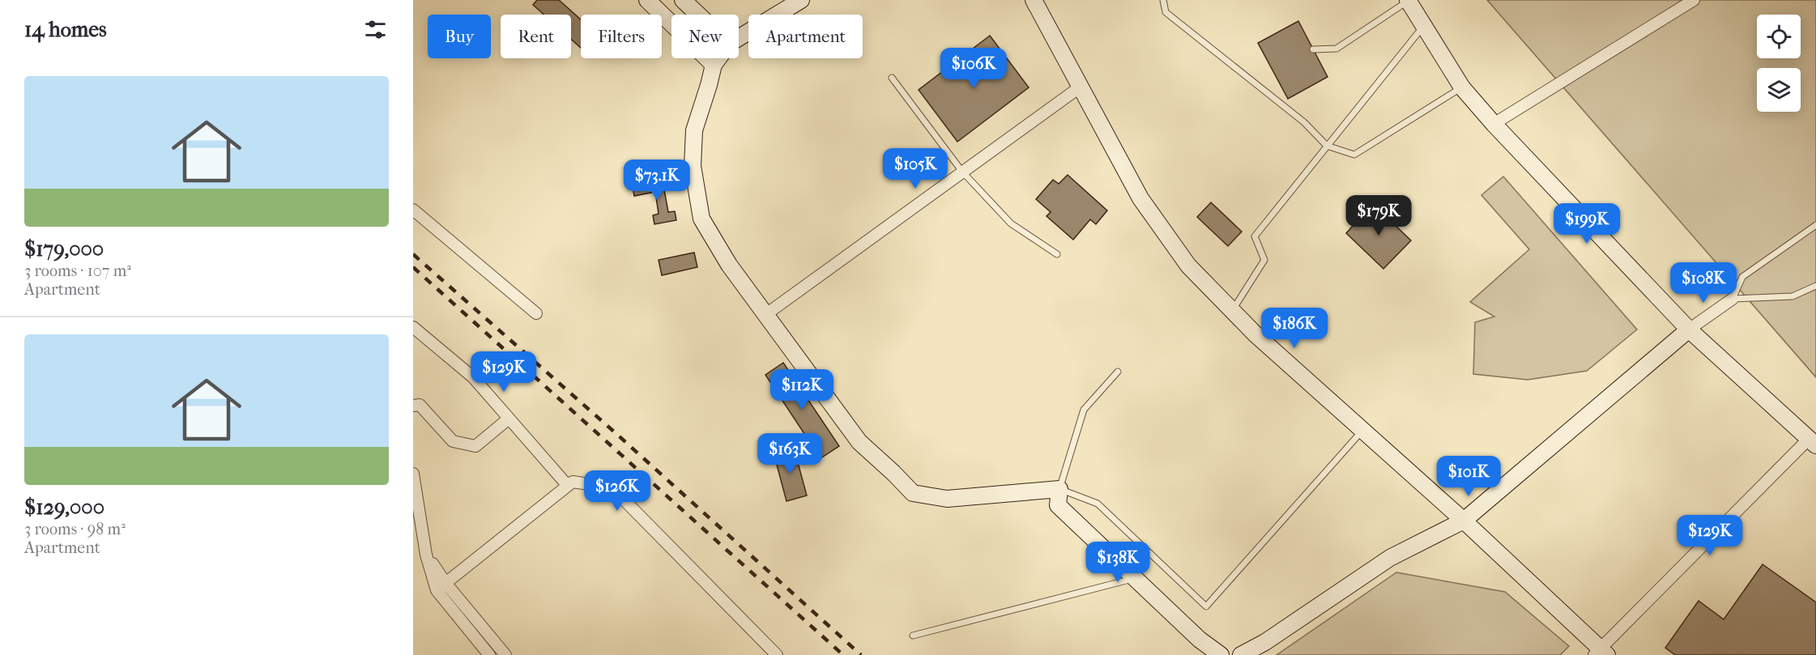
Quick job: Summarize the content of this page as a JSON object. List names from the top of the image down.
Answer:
{
  "page": {
    "heading": "14 homes",
    "chip": [
      "Buy",
      "Rent",
      "Filters",
      "New",
      "Apartment"
    ],
    "price": [
      "$106K",
      "$105K",
      "$73.1K",
      "$179K",
      "$199K",
      "$108K",
      "$186K",
      "$129K",
      "$112K",
      "$163K",
      "$101K",
      "$126K",
      "$129K",
      "$138K"
    ],
    "list": [
      {
        "name": "$179,000",
        "note": "3 rooms · 107 m² · Apartment"
      },
      {
        "name": "$129,000",
        "note": "3 rooms · 98 m² · Apartment"
      }
    ]
  }
}
